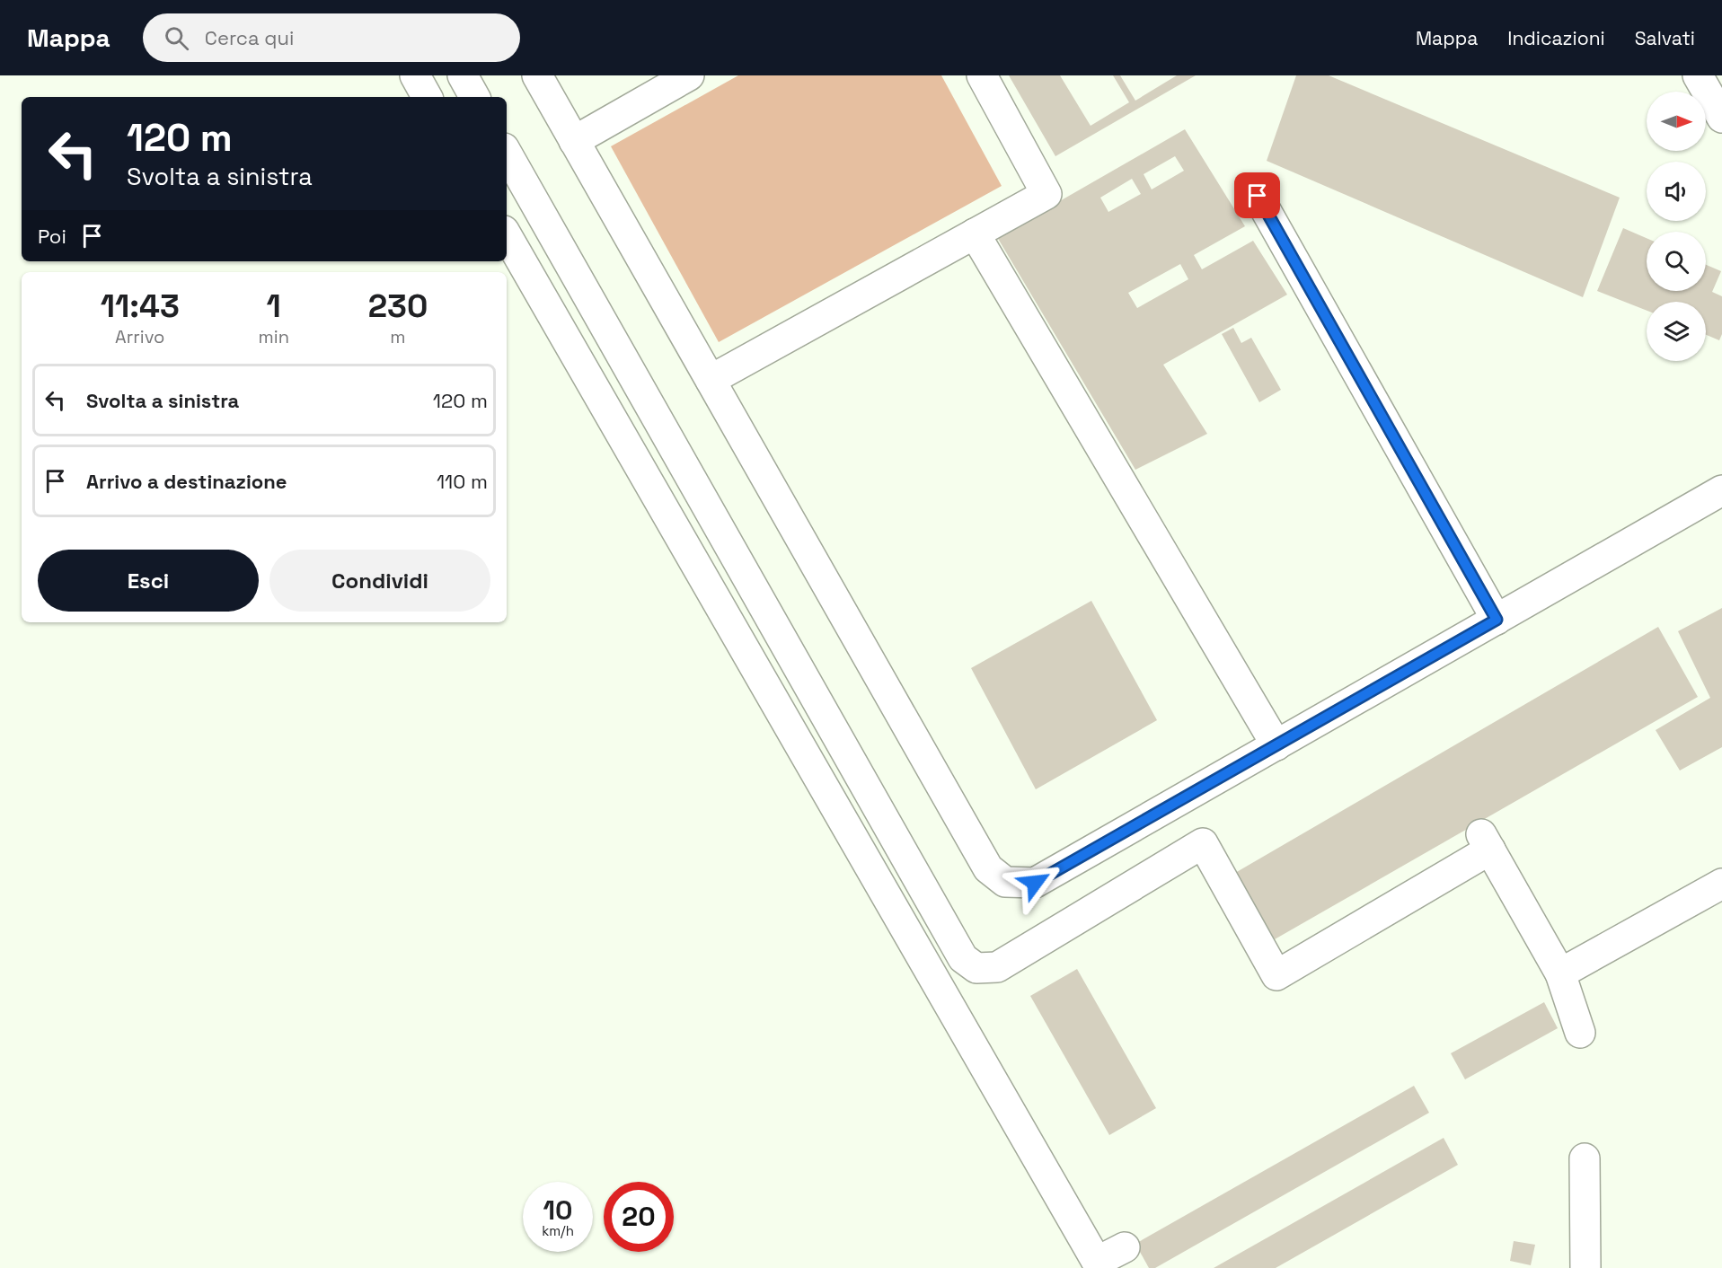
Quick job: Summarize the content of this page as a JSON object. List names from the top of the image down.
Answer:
{
  "north": "right",
  "page": {
    "header": "Mappa",
    "search": "Cerca qui",
    "nav": ["Mappa", "Indicazioni", "Salvati"],
    "turn": ["120 m", "Svolta a sinistra"],
    "then": "Poi",
    "eta": [
      "11:43",
      "Arrivo",
      "1",
      "min",
      "230",
      "m"
    ],
    "list": [
      {
        "name": "Svolta a sinistra",
        "value": "120 m"
      },
      {
        "name": "Arrivo a destinazione",
        "value": "110 m"
      }
    ],
    "buttons": ["Esci", "Condividi"],
    "speed": "10 km/h",
    "limit": "20"
  }
}
